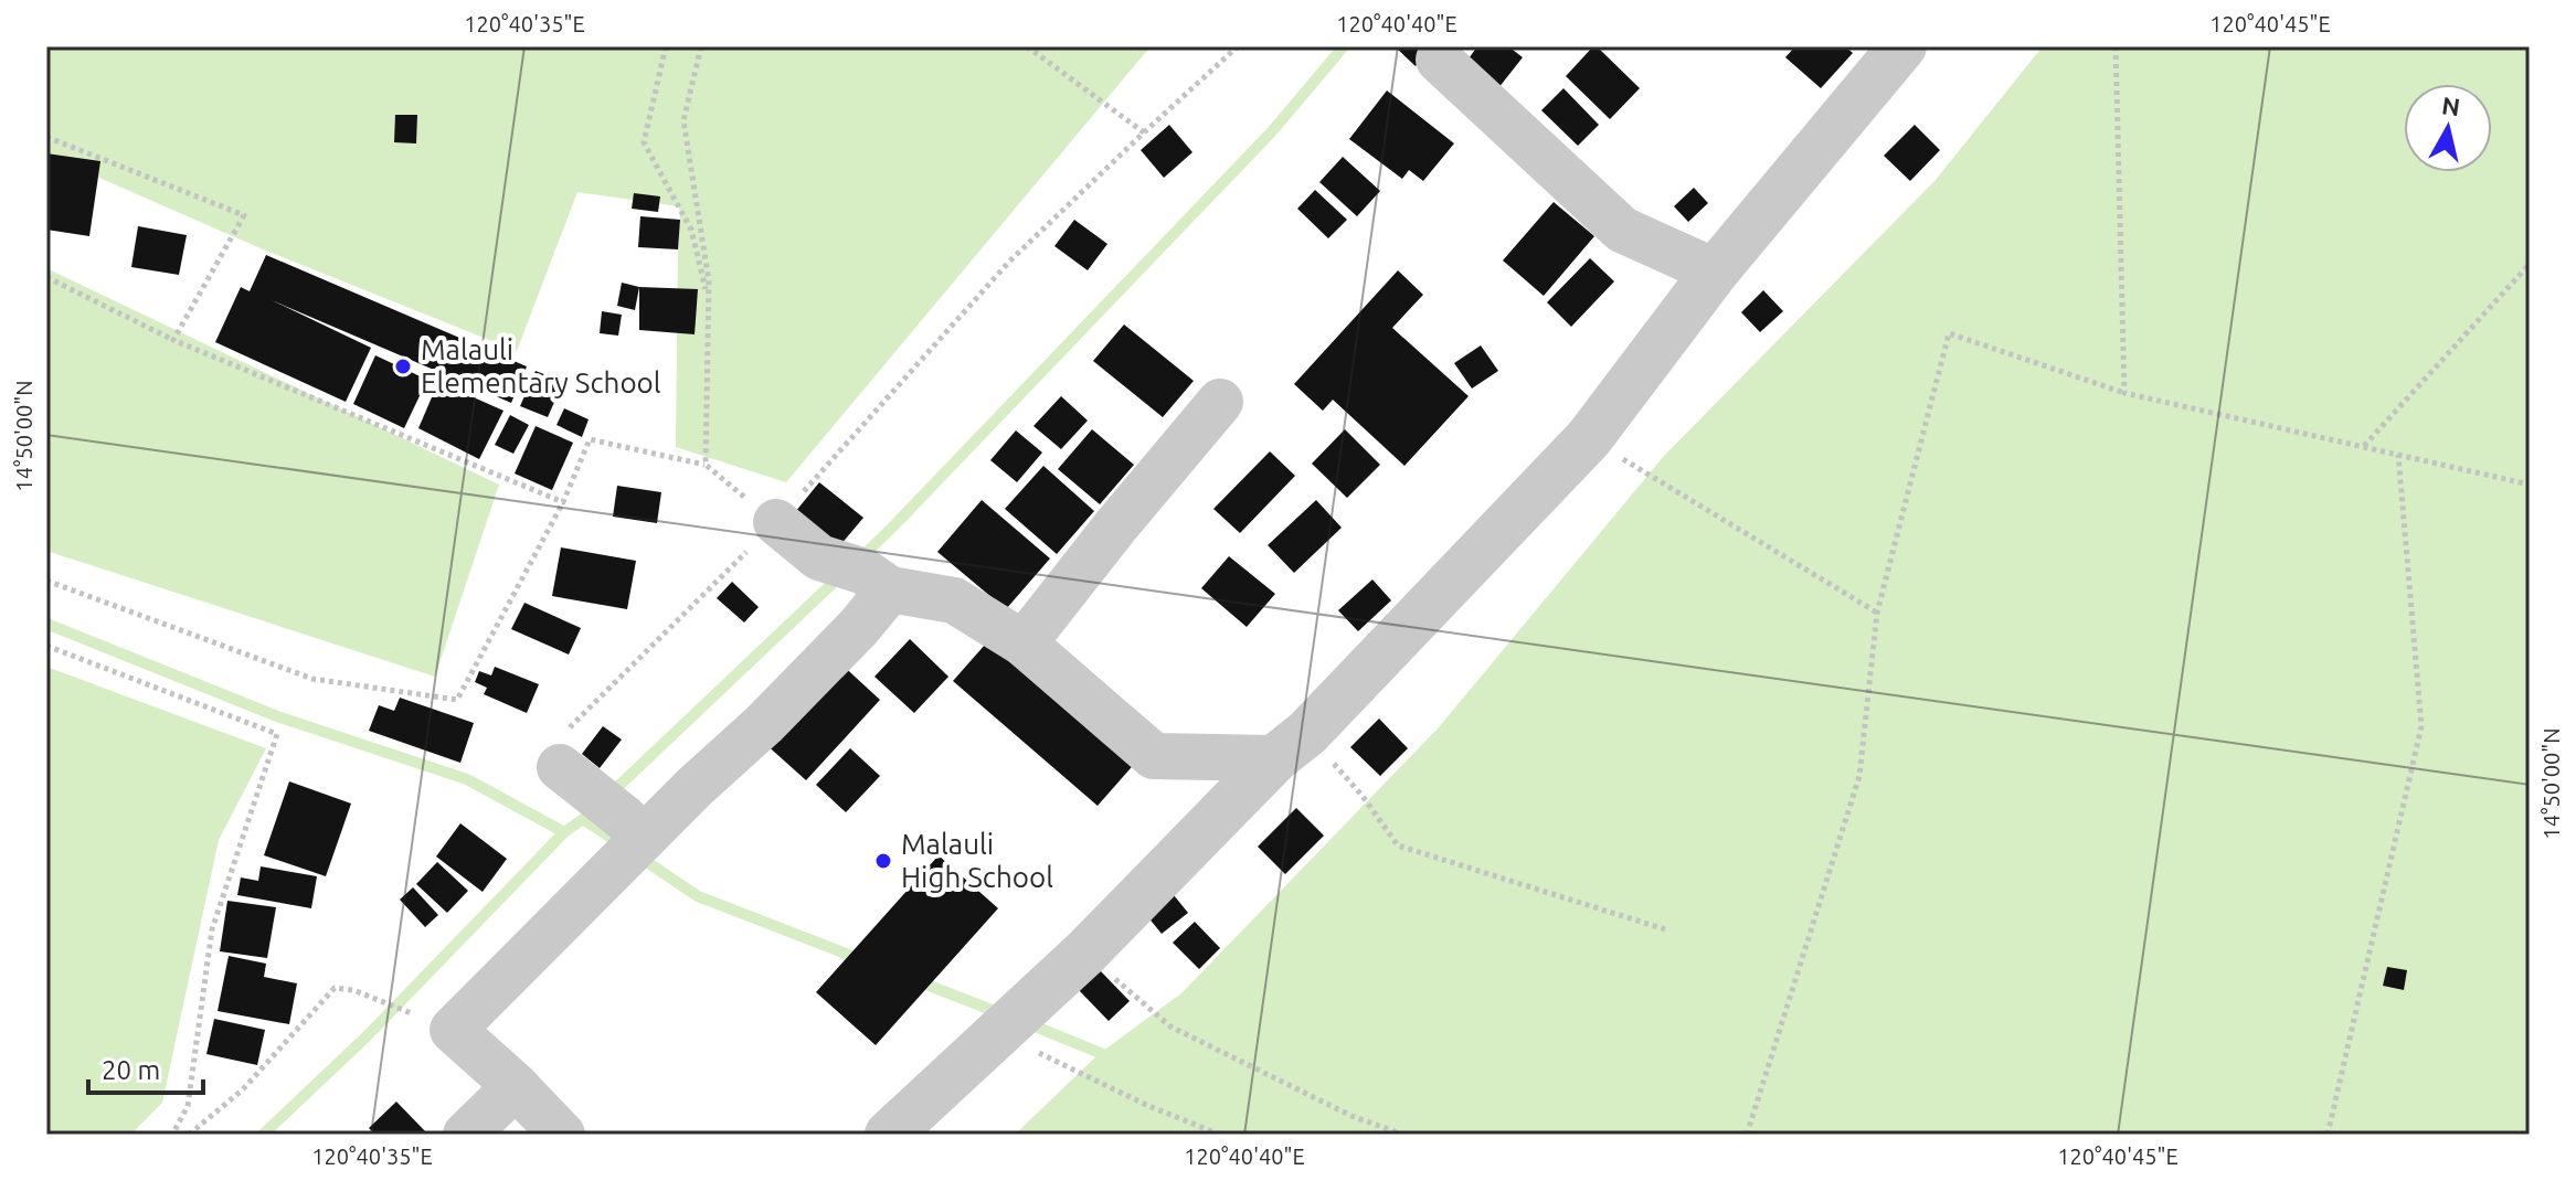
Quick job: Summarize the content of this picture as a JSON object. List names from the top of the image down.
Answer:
{
  "places": ["Malauli Elementary School", "Malauli High School"],
  "scale_bar": "20 m",
  "north": "top",
  "coordinates": [
    "120°40'35\"E",
    "120°40'40\"E",
    "120°40'45\"E",
    "14°50'00\"N"
  ]
}
